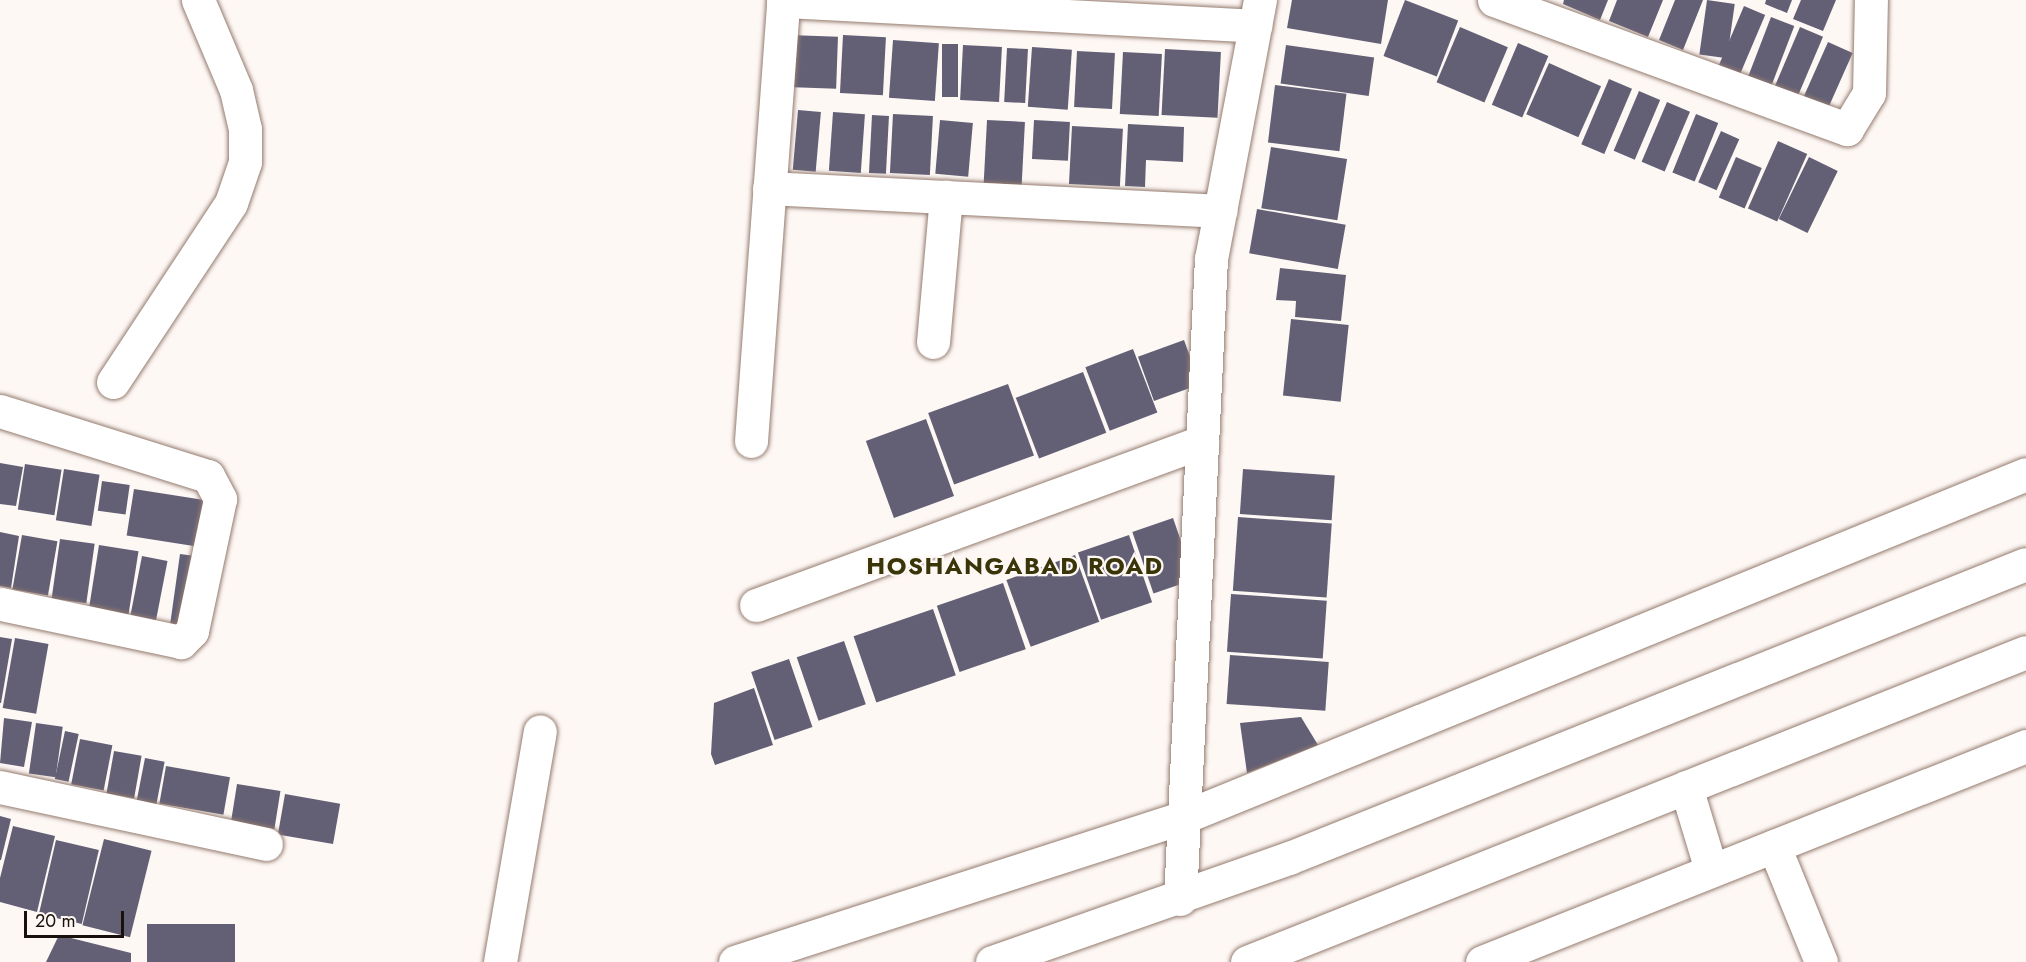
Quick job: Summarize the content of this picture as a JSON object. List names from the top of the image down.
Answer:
{
  "districts": ["HOSHANGABAD ROAD"],
  "scale_bar": "20 m"
}
